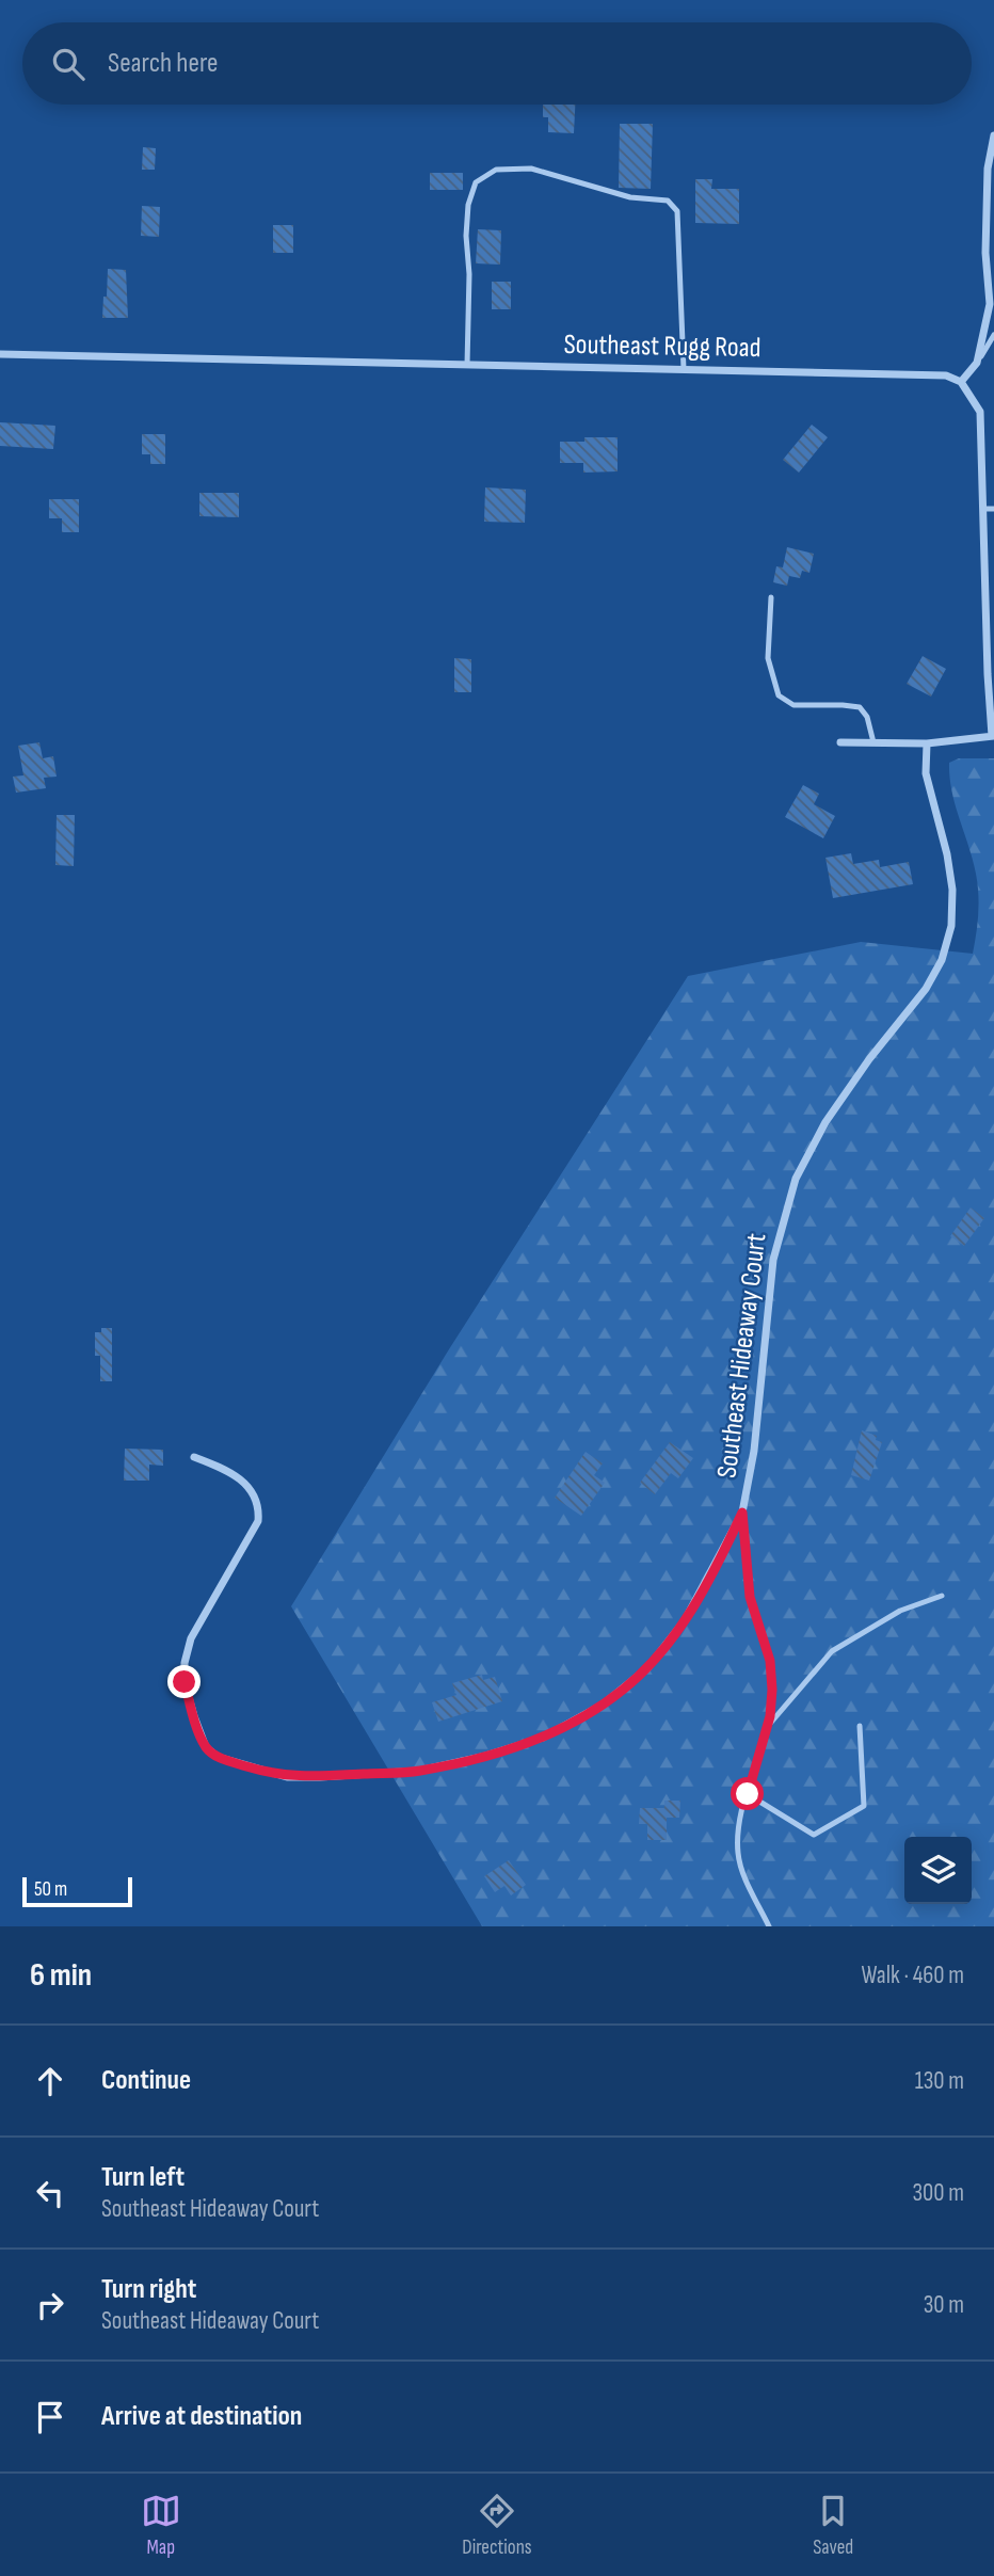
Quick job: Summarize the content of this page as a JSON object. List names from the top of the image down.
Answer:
{
  "streets": {
    "street": ["Southeast Rugg Road", "Southeast Hideaway Court"]
  },
  "scale_bar": "50 m",
  "page": {
    "search": "Search here",
    "scale": "50 m",
    "heading": ["6 min", "Walk · 460 m"],
    "list": [
      ["Continue", "130 m"],
      ["Turn left", "Southeast Hideaway Court", "300 m"],
      ["Turn right", "Southeast Hideaway Court", "30 m"],
      "Arrive at destination"
    ],
    "nav": ["Map", "Directions", "Saved"]
  }
}
